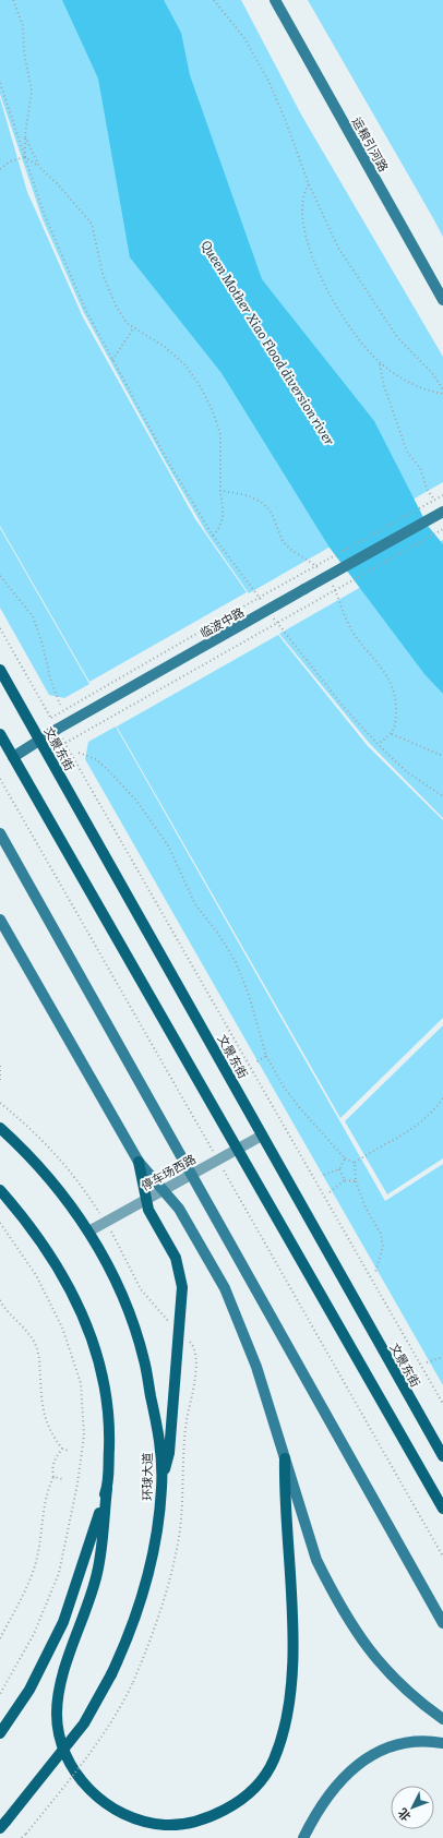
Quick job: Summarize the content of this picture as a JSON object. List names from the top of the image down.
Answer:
{
  "streets": {
    "main road": ["文景东街", "环球大道"],
    "street": ["运粮引河路", "临波中路", "停车场西路"]
  },
  "crossings": [
    ["临波中路", "文景东街"],
    ["文景东街", "停车场西路"],
    ["停车场西路", "环球大道"]
  ],
  "water": ["Queen Mother Xiao Flood diversion river"],
  "north": "bottom left"
}
